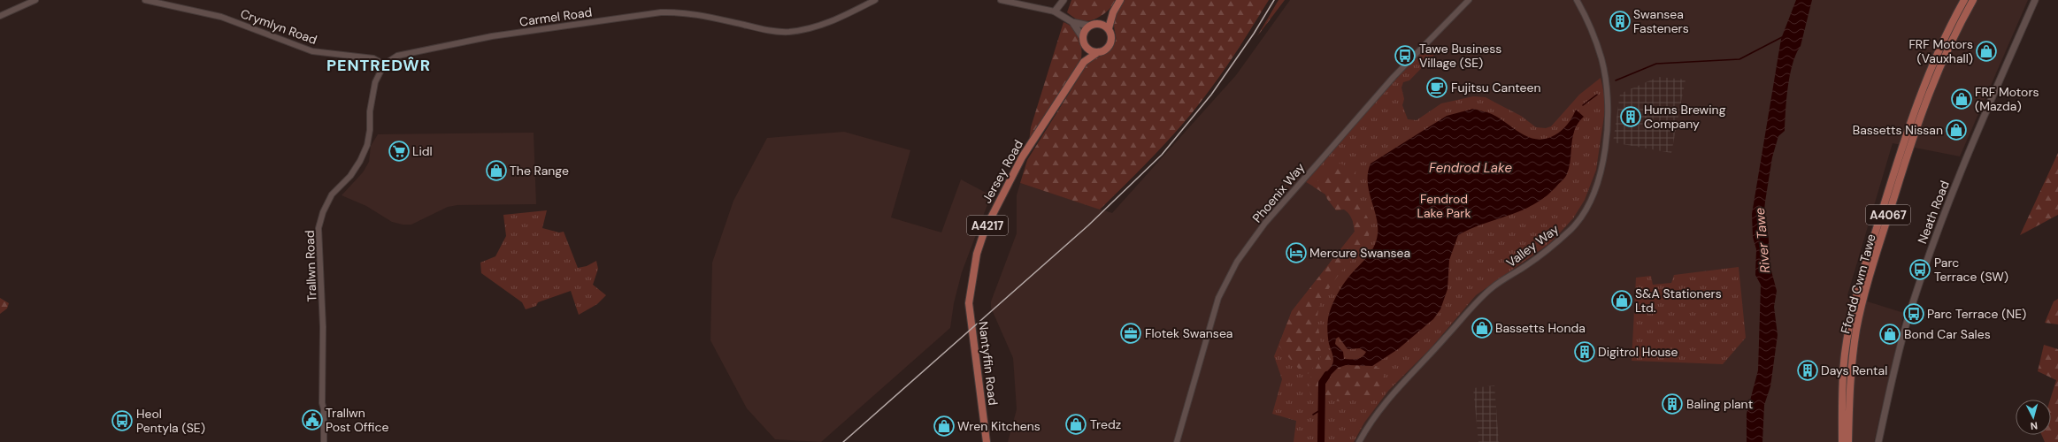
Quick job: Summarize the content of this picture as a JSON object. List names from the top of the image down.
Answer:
{
  "streets": {
    "main road": [
      "Jersey Road",
      "Neath Road",
      "A4067",
      "A4217",
      "Ffordd Cwm Tawe",
      "Nantyffin Road"
    ],
    "street": [
      "Carmel Road",
      "Crymlyn Road",
      "Phoenix Way",
      "Valley Way",
      "Trallwn Road"
    ]
  },
  "crossings": [
    ["Carmel Road", "Crymlyn Road"],
    ["Carmel Road", "Trallwn Road"],
    ["Crymlyn Road", "Trallwn Road"],
    ["Jersey Road", "Nantyffin Road"]
  ],
  "districts": ["PENTREDŴR"],
  "water": ["Fendrod Lake", "River Tawe"],
  "parks": ["Fendrod Lake Park"],
  "places": {
    "building": [
      "Swansea Fasteners",
      "Hurns Brewing Company",
      "Digitrol House",
      "Days Rental",
      "Baling plant"
    ],
    "shop": [
      "FRF Motors (Vauxhall)",
      "FRF Motors (Mazda)",
      "Bassetts Nissan",
      "The Range",
      "S&A Stationers Ltd.",
      "Bassetts Honda",
      "Bond Car Sales",
      "Tredz",
      "Wren Kitchens"
    ],
    "bus stop": [
      "Tawe Business Village (SE)",
      "Parc Terrace (SW)",
      "Parc Terrace (NE)",
      "Heol Pentyla (SE)"
    ],
    "cafe": ["Fujitsu Canteen"],
    "supermarket": ["Lidl"],
    "hotel": ["Mercure Swansea"],
    "office": ["Flotek Swansea"],
    "public building": ["Trallwn Post Office"]
  },
  "north": "bottom"
}
